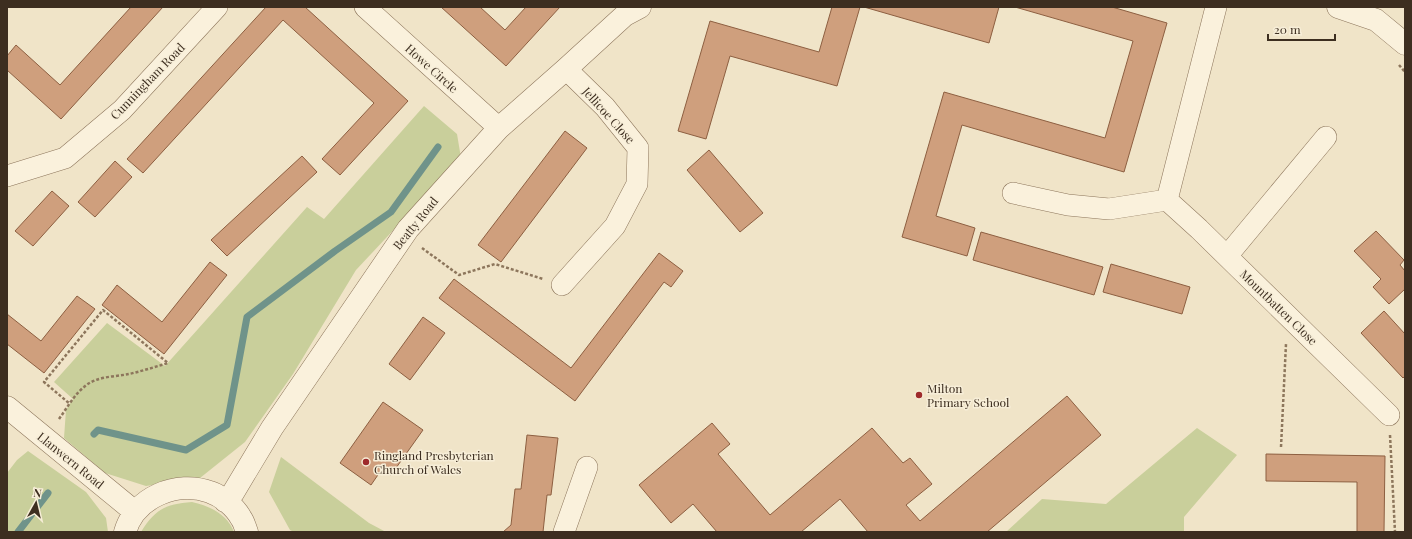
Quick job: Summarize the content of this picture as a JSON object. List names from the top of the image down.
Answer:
{
  "streets": {
    "street": [
      "Howe Circle",
      "Cunningham Road",
      "Jellicoe Close",
      "Beatty Road",
      "Mountbatten Close",
      "Llanwern Road"
    ]
  },
  "crossings": [
    ["Howe Circle", "Beatty Road"],
    ["Jellicoe Close", "Beatty Road"]
  ],
  "places": ["Milton Primary School", "Ringland Presbyterian Church of Wales"],
  "scale_bar": "20 m",
  "north": "top"
}
